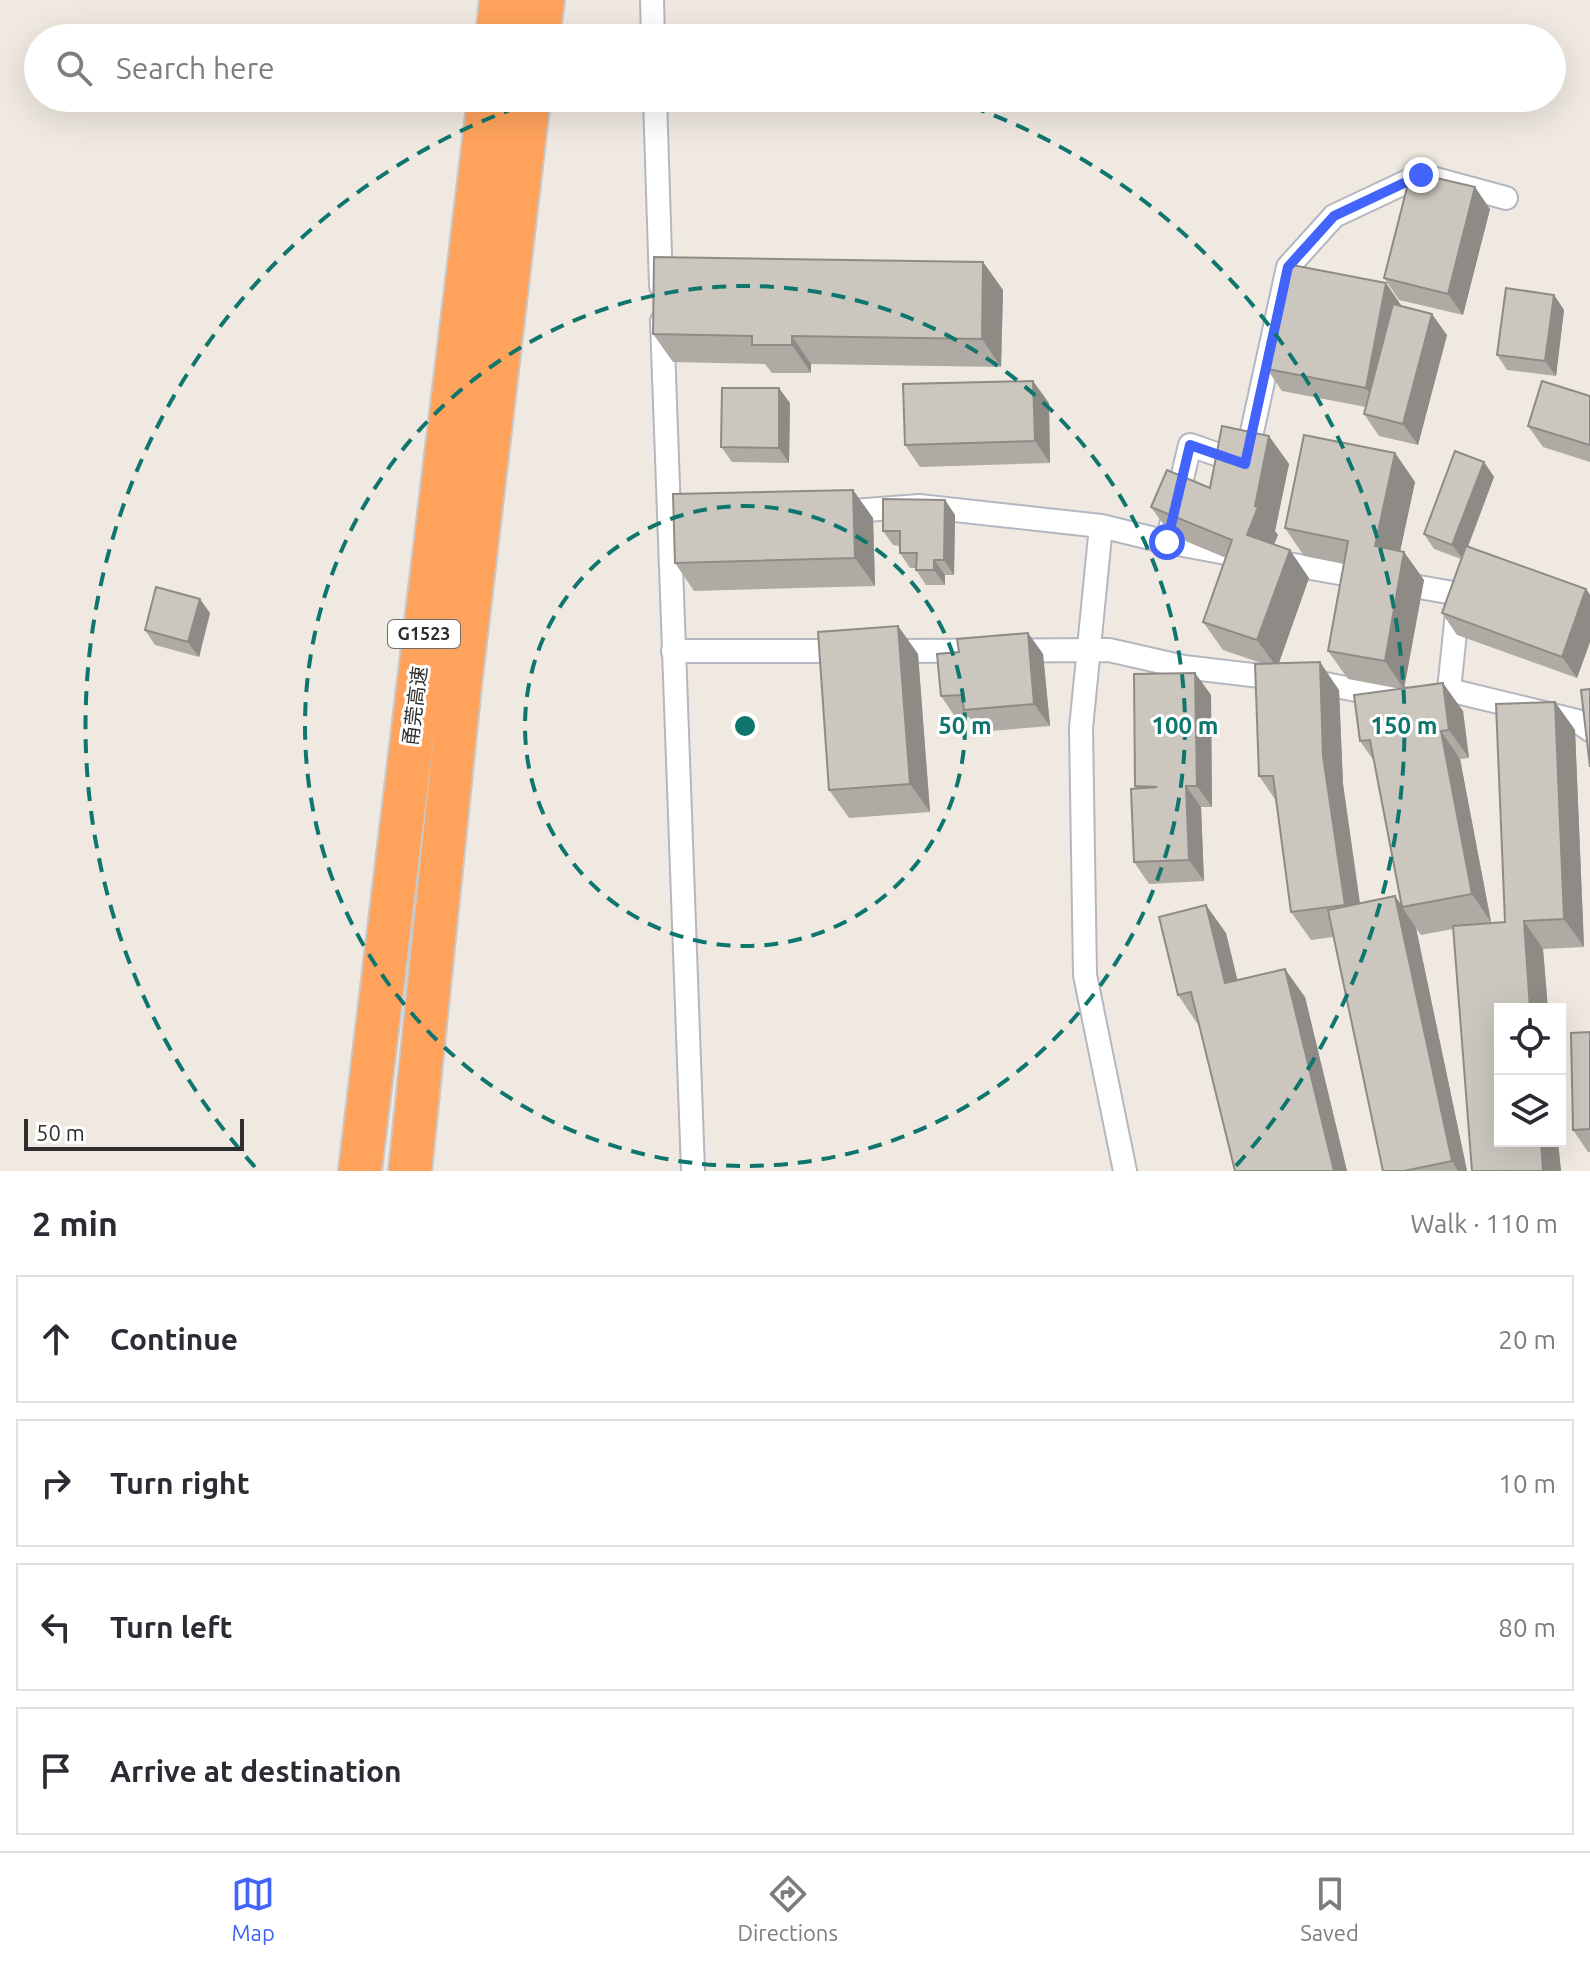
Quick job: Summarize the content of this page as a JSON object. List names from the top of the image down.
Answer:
{
  "streets": {
    "highway": ["G1523", "甬莞高速"]
  },
  "scale_bar": "50 m",
  "page": {
    "search": "Search here",
    "scale": "50 m",
    "heading": ["2 min", "Walk · 110 m"],
    "list": [
      ["Continue", "20 m"],
      ["Turn right", "10 m"],
      ["Turn left", "80 m"],
      "Arrive at destination"
    ],
    "nav": ["Map", "Directions", "Saved"]
  },
  "rings": ["50 m", "100 m", "150 m"]
}
